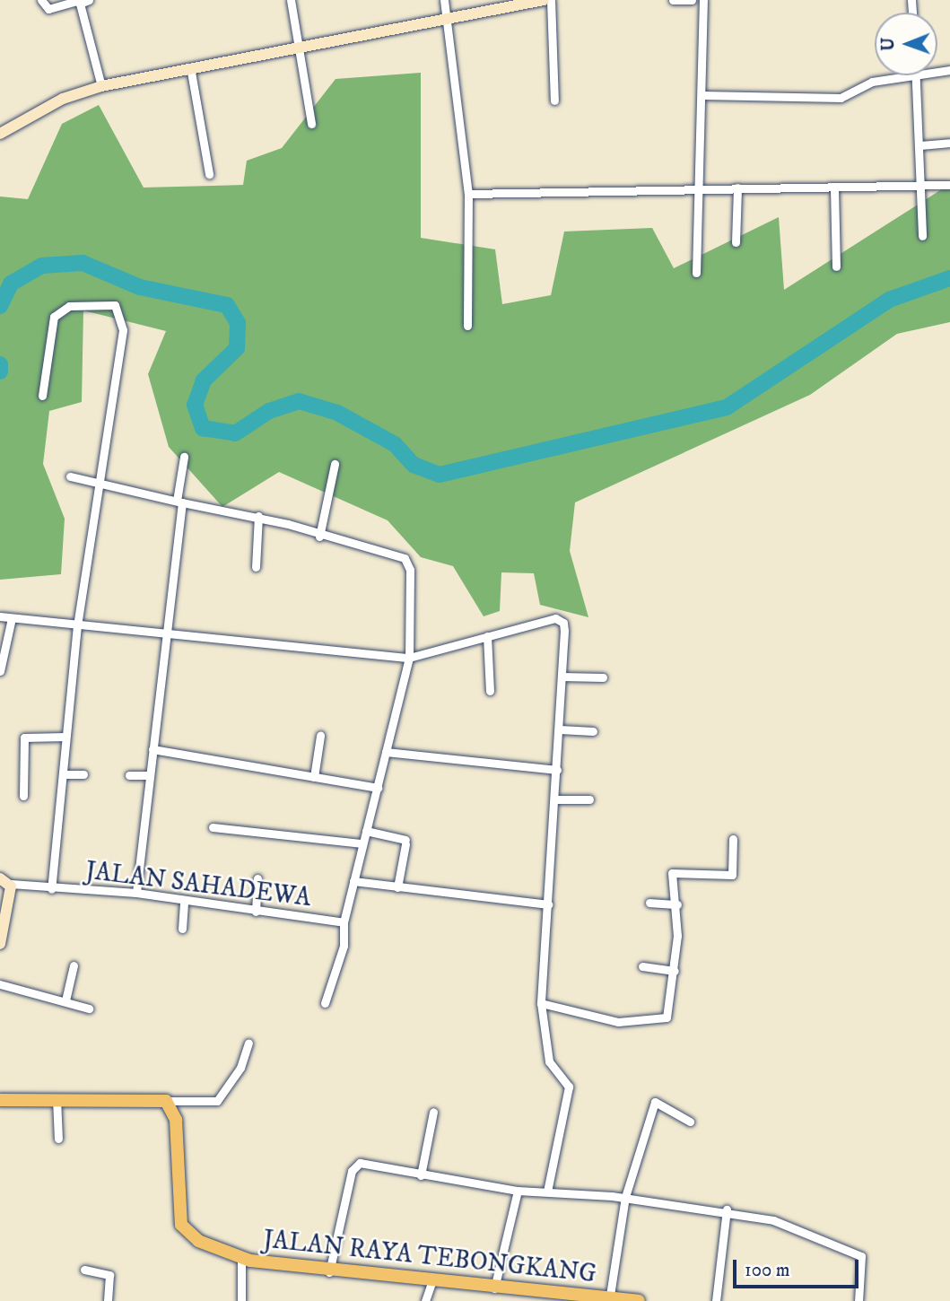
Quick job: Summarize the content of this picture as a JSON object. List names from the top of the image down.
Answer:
{
  "streets": {
    "main road": ["JALAN RAYA TEBONGKANG"],
    "street": ["JALAN SAHADEWA"]
  },
  "scale_bar": "100 m",
  "north": "left"
}
